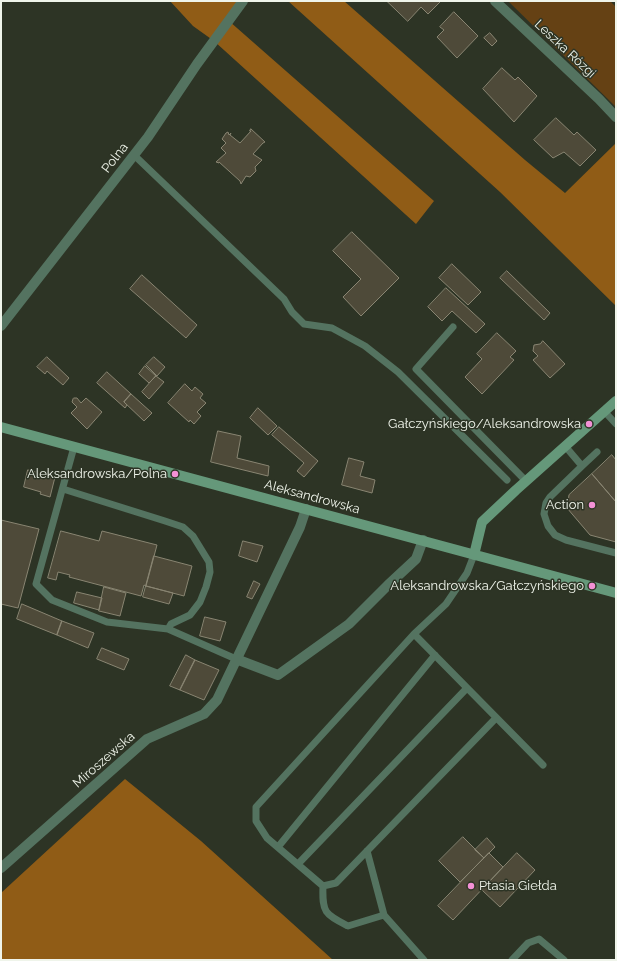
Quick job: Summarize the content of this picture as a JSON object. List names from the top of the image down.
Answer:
{
  "streets": {
    "main road": ["Aleksandrowska"],
    "street": ["Leszka Rózgi", "Polna", "Miroszewska"]
  },
  "crossings": [
    ["Aleksandrowska", "Miroszewska"]
  ],
  "places": [
    "Gałczyńskiego/Aleksandrowska",
    "Aleksandrowska/Polna",
    "Action",
    "Aleksandrowska/Gałczyńskiego",
    "Ptasia Giełda"
  ]
}
